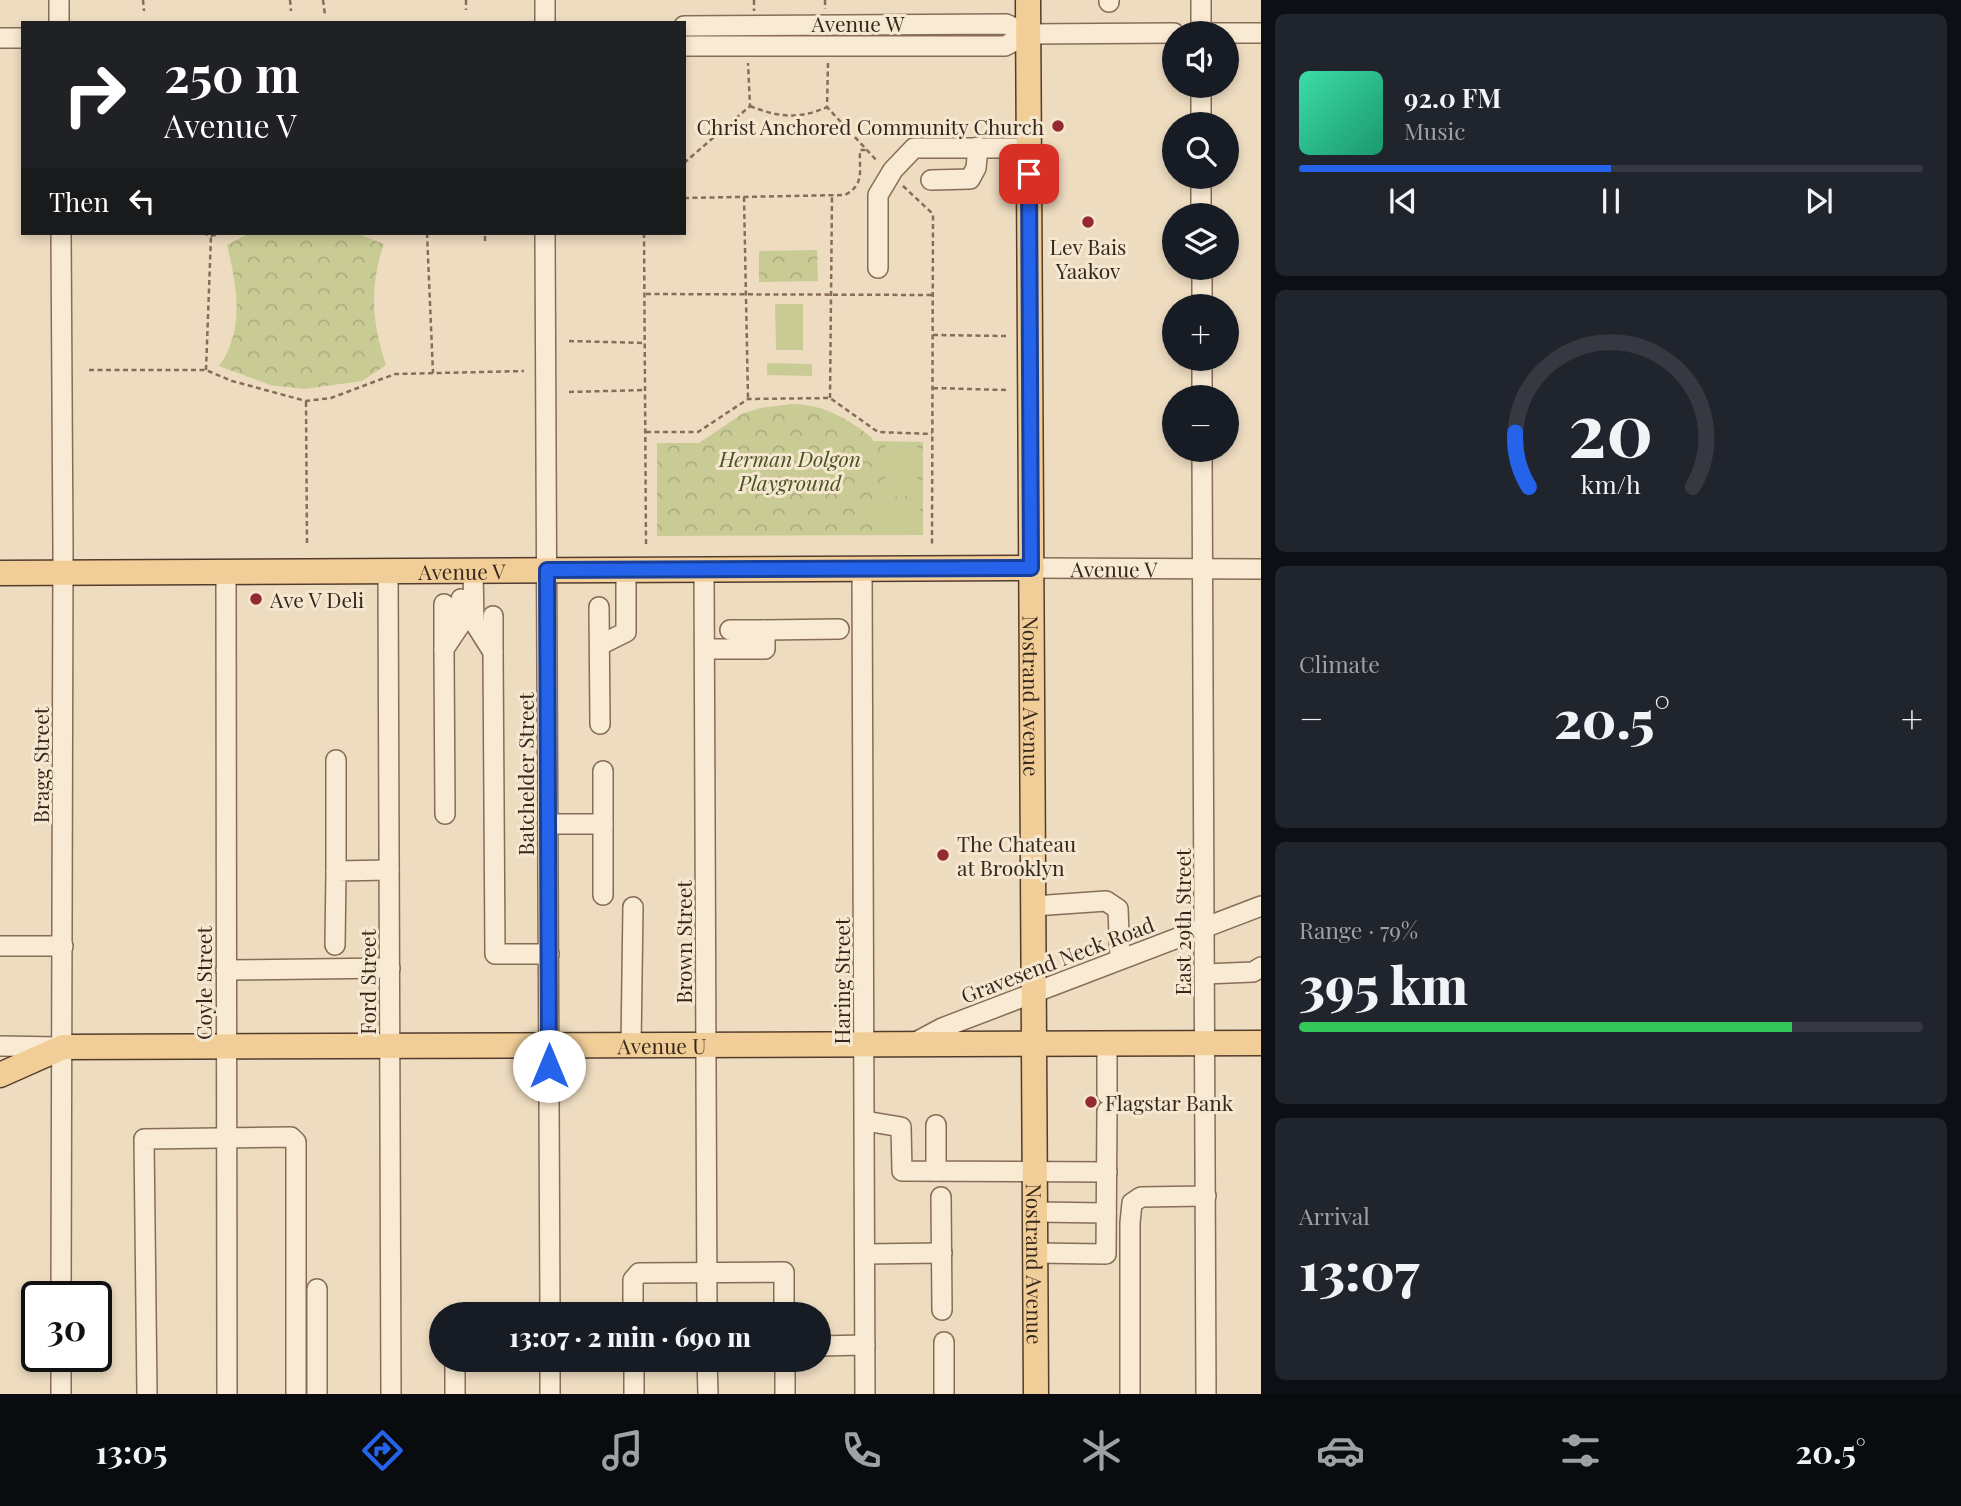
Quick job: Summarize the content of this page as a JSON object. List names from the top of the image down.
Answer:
{
  "streets": {
    "main road": ["Avenue V", "Nostrand Avenue", "Avenue U"],
    "street": [
      "Avenue W",
      "Bragg Street",
      "Batchelder Street",
      "East 29th Street",
      "Brown Street",
      "Gravesend Neck Road",
      "Haring Street",
      "Ford Street",
      "Coyle Street"
    ]
  },
  "crossings": [
    ["Avenue W", "Nostrand Avenue"],
    ["Avenue V", "Nostrand Avenue"],
    ["Avenue V", "Bragg Street"],
    ["Avenue V", "Batchelder Street"],
    ["Avenue V", "East 29th Street"],
    ["Avenue V", "Brown Street"],
    ["Avenue V", "Haring Street"],
    ["Avenue V", "Ford Street"],
    ["Avenue V", "Coyle Street"],
    ["Nostrand Avenue", "Gravesend Neck Road"],
    ["Nostrand Avenue", "Avenue U"],
    ["Bragg Street", "Avenue U"],
    ["Batchelder Street", "Avenue U"],
    ["East 29th Street", "Gravesend Neck Road"],
    ["East 29th Street", "Avenue U"],
    ["Brown Street", "Avenue U"],
    ["Gravesend Neck Road", "Avenue U"],
    ["Haring Street", "Avenue U"],
    ["Ford Street", "Avenue U"],
    ["Coyle Street", "Avenue U"]
  ],
  "parks": ["Herman Dolgon Playground"],
  "places": [
    "Christ Anchored Community Church",
    "Lev Bais Yaakov",
    "Ave V Deli",
    "The Chateau at Brooklyn",
    "Flagstar Bank"
  ],
  "page": {
    "map_buttons": ["+", "−"],
    "turn": ["250 m", "Avenue V"],
    "song": ["92.0 FM", "Music"],
    "then": "Then",
    "tile": [
      "Climate",
      ["Range · 79%", "395 km"],
      ["Arrival", "13:07"]
    ],
    "heat": ["−", "20.5°", "+"],
    "limit": "30",
    "trip": "13:07 · 2 min · 690 m",
    "tabs": ["13:05", "20.5°"],
    "gauge": ["20", "km/h"]
  }
}
